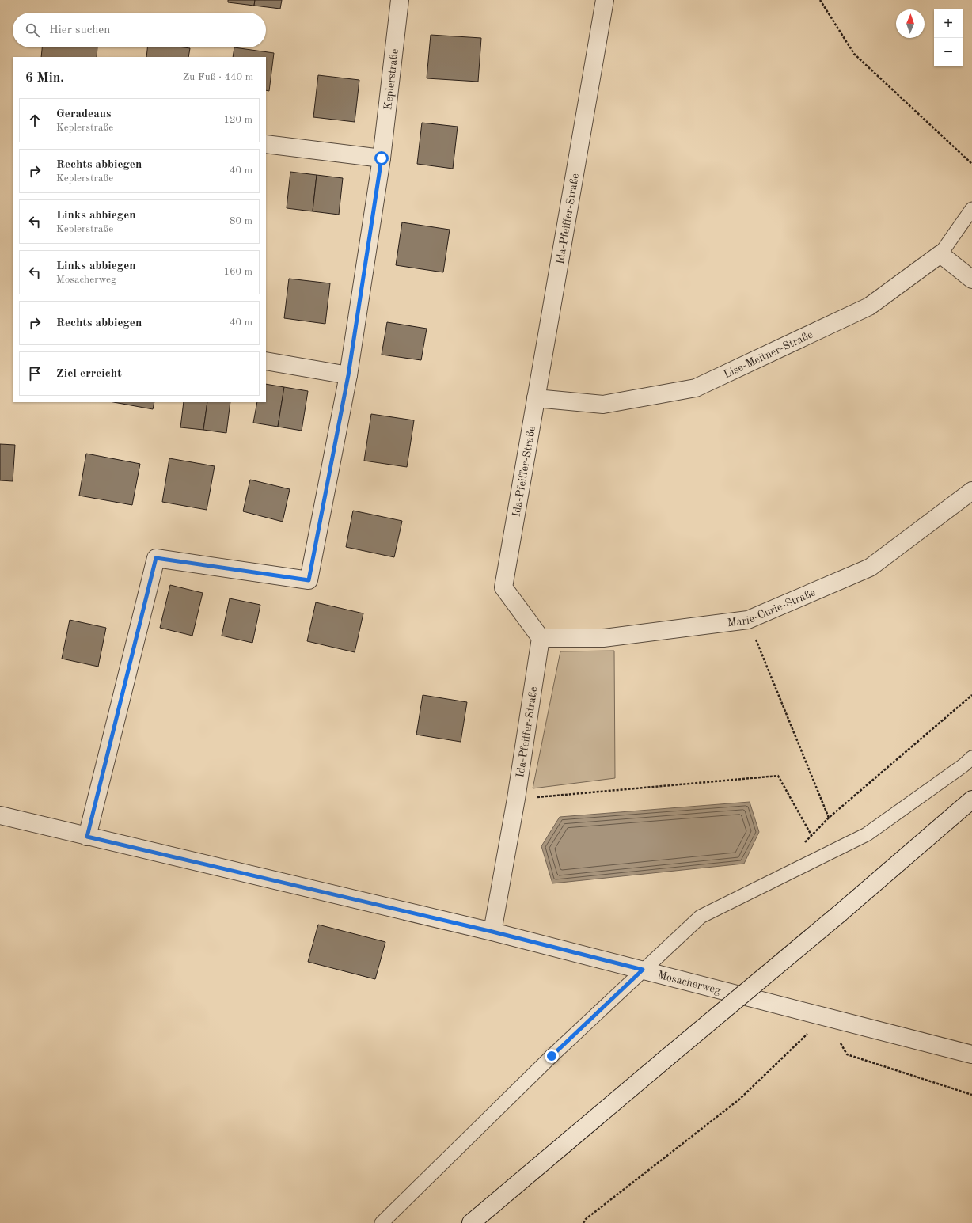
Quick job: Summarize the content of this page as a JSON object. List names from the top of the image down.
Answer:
{
  "streets": {
    "street": [
      "Keplerstraße",
      "Ida-Pfeiffer-Straße",
      "Lise-Meitner-Straße",
      "Marie-Curie-Straße",
      "Mosacherweg"
    ]
  },
  "crossings": [
    ["Keplerstraße", "Mosacherweg"],
    ["Ida-Pfeiffer-Straße", "Lise-Meitner-Straße"],
    ["Ida-Pfeiffer-Straße", "Marie-Curie-Straße"],
    ["Ida-Pfeiffer-Straße", "Mosacherweg"]
  ],
  "north": "top",
  "page": {
    "map_buttons": ["+", "−"],
    "search": "Hier suchen",
    "heading": ["6 Min.", "Zu Fuß · 440 m"],
    "list": [
      ["Geradeaus", "Keplerstraße", "120 m"],
      ["Rechts abbiegen", "Keplerstraße", "40 m"],
      ["Links abbiegen", "Keplerstraße", "80 m"],
      ["Links abbiegen", "Mosacherweg", "160 m"],
      ["Rechts abbiegen", "40 m"],
      "Ziel erreicht"
    ]
  }
}
